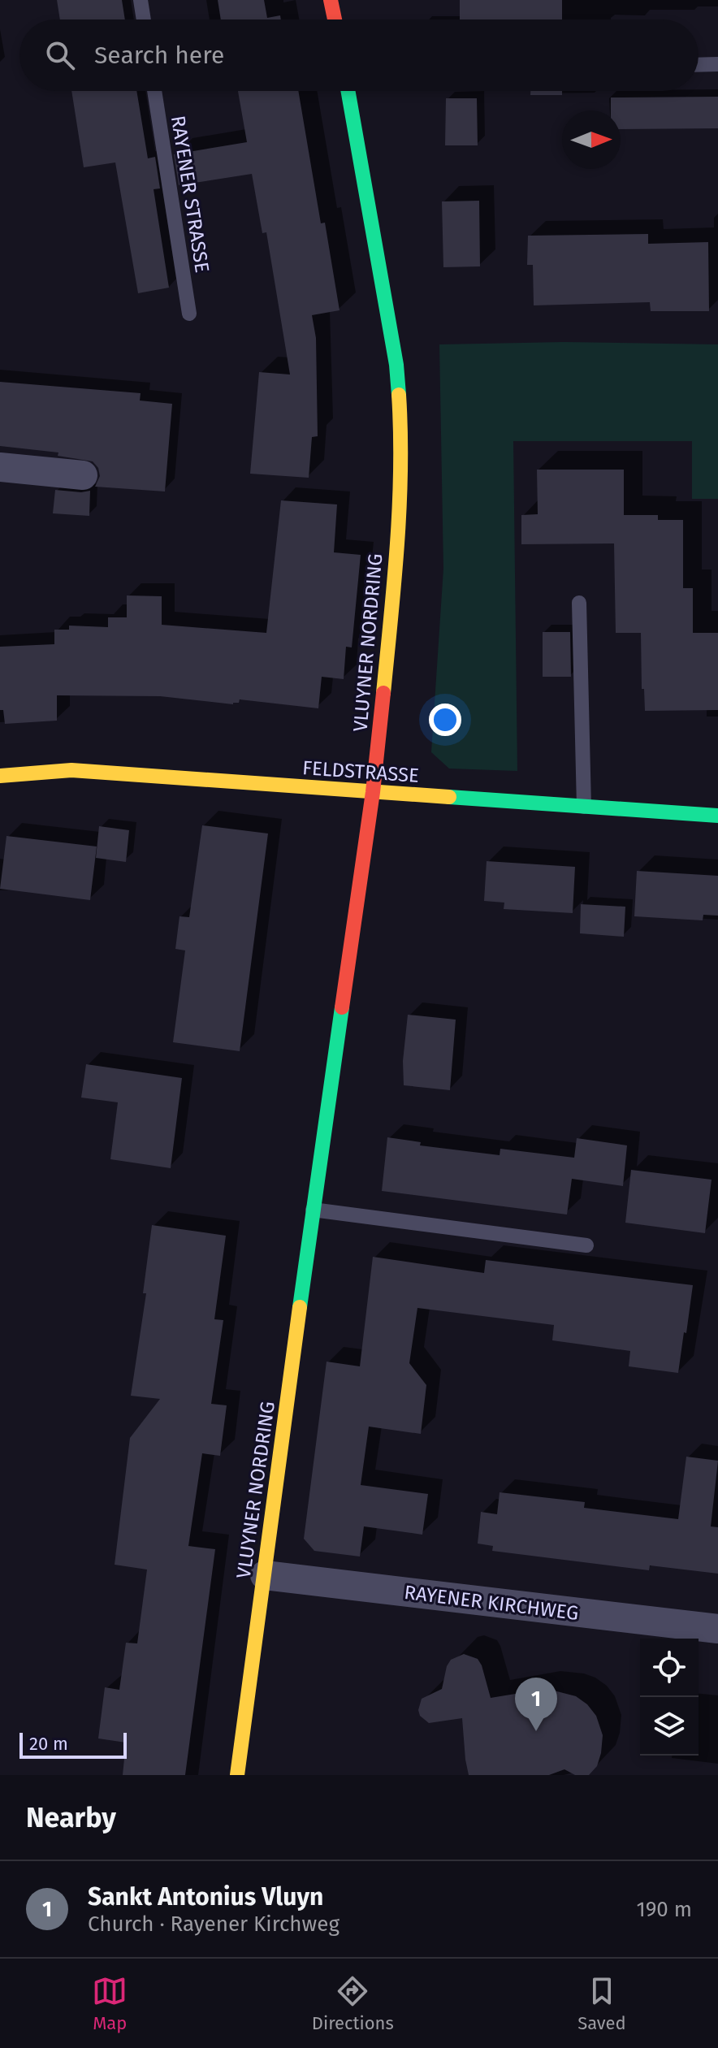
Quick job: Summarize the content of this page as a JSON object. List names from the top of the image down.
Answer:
{
  "streets": {
    "street": ["VLUYNER NORDRING", "FELDSTRASSE", "RAYENER KIRCHWEG"],
    "lane": ["RAYENER STRASSE"]
  },
  "crossings": [
    ["VLUYNER NORDRING", "FELDSTRASSE"],
    ["VLUYNER NORDRING", "RAYENER KIRCHWEG"]
  ],
  "scale_bar": "20 m",
  "north": "right",
  "page": {
    "search": "Search here",
    "pins": "1",
    "scale": "20 m",
    "heading": "Nearby",
    "list": [
      {
        "mark": "1",
        "name": "Sankt Antonius Vluyn",
        "note": "Church · Rayener Kirchweg",
        "value": "190 m"
      }
    ],
    "nav": ["Map", "Directions", "Saved"]
  }
}
